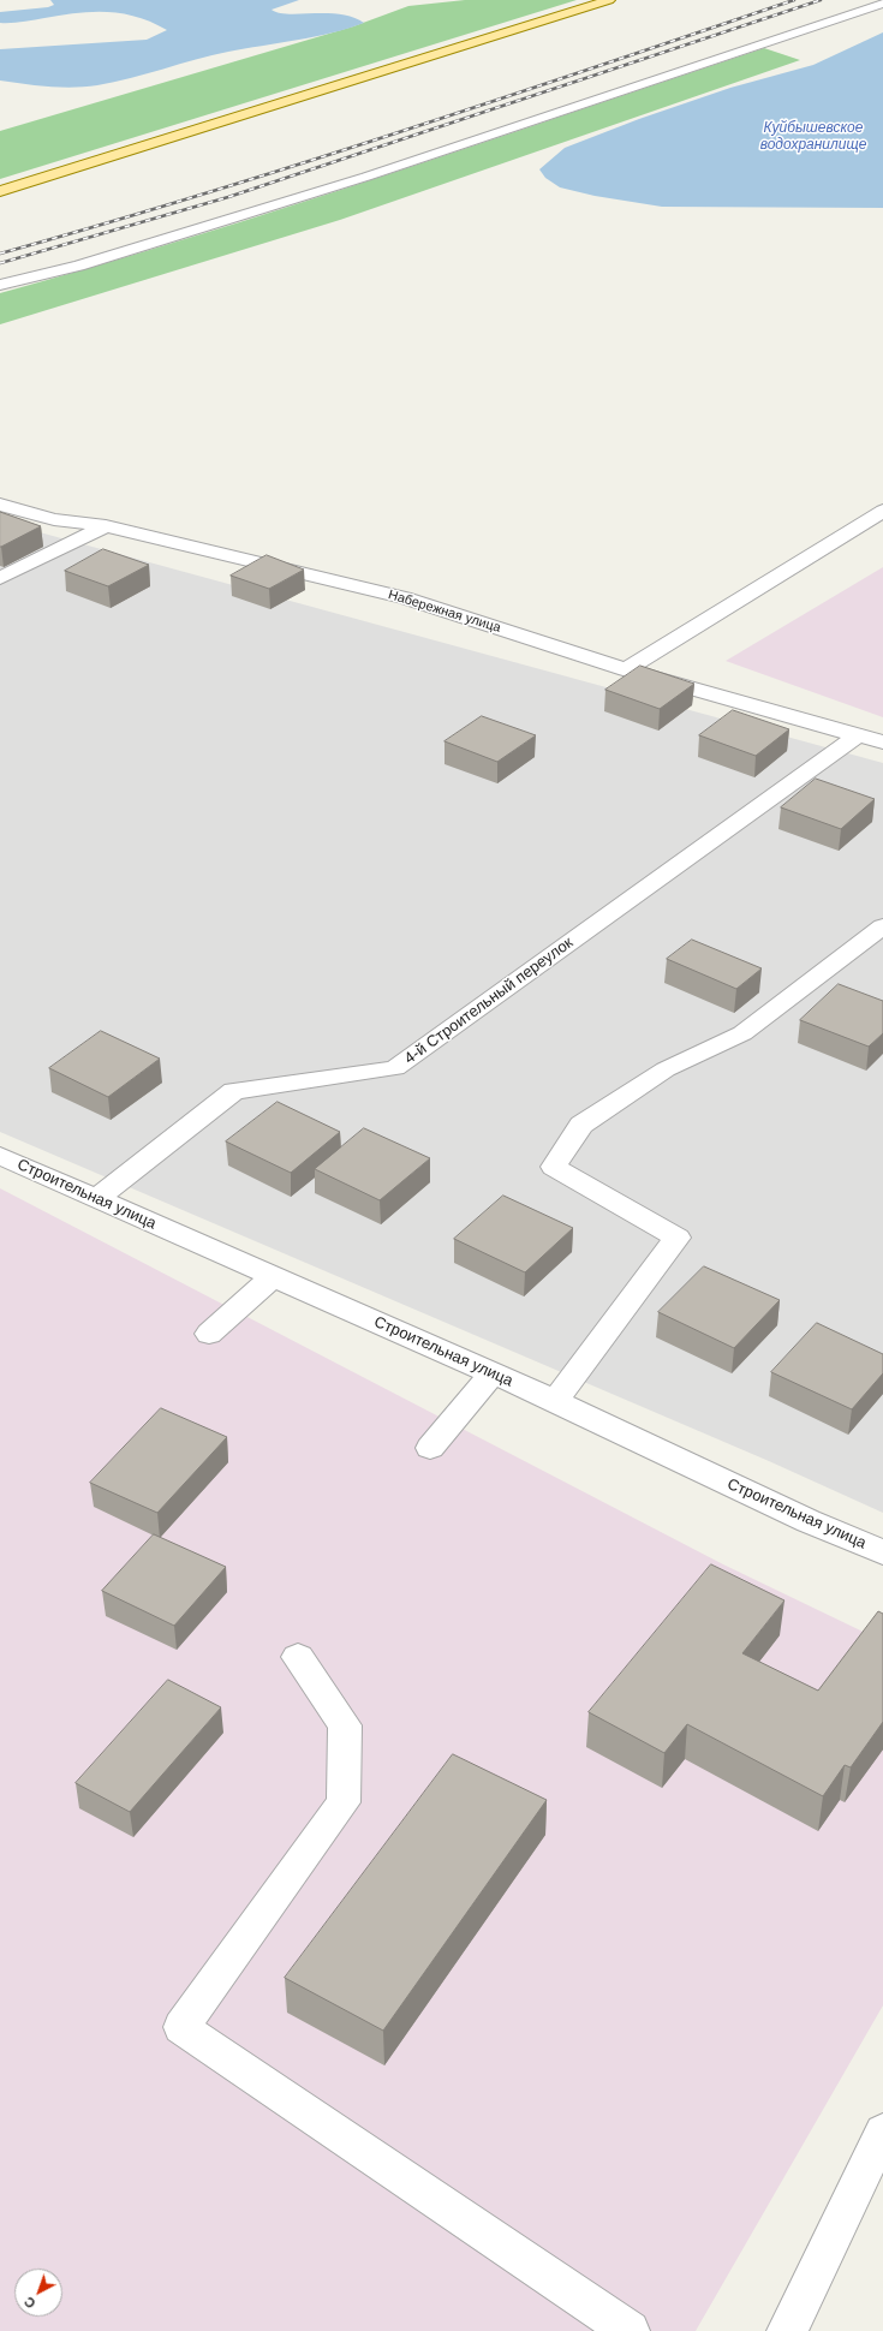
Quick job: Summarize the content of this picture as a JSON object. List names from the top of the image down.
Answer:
{
  "streets": {
    "street": ["Набережная улица", "4-й Строительный переулок", "Строительная улица"]
  },
  "crossings": [
    ["Набережная улица", "4-й Строительный переулок"],
    ["4-й Строительный переулок", "Строительная улица"]
  ],
  "water": ["Куйбышевское водохранилище"],
  "north": "bottom left"
}
